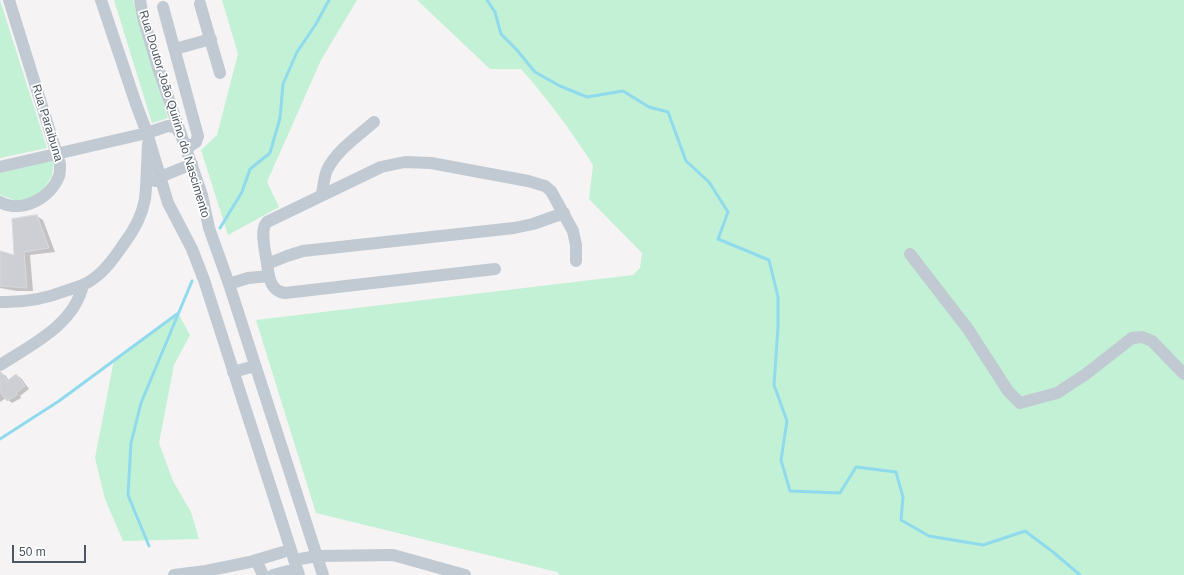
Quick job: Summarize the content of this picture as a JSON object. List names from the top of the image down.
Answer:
{
  "streets": {
    "street": ["Rua Doutor João Quirino do Nascimento", "Rua Paraibuna"]
  },
  "scale_bar": "50 m"
}
